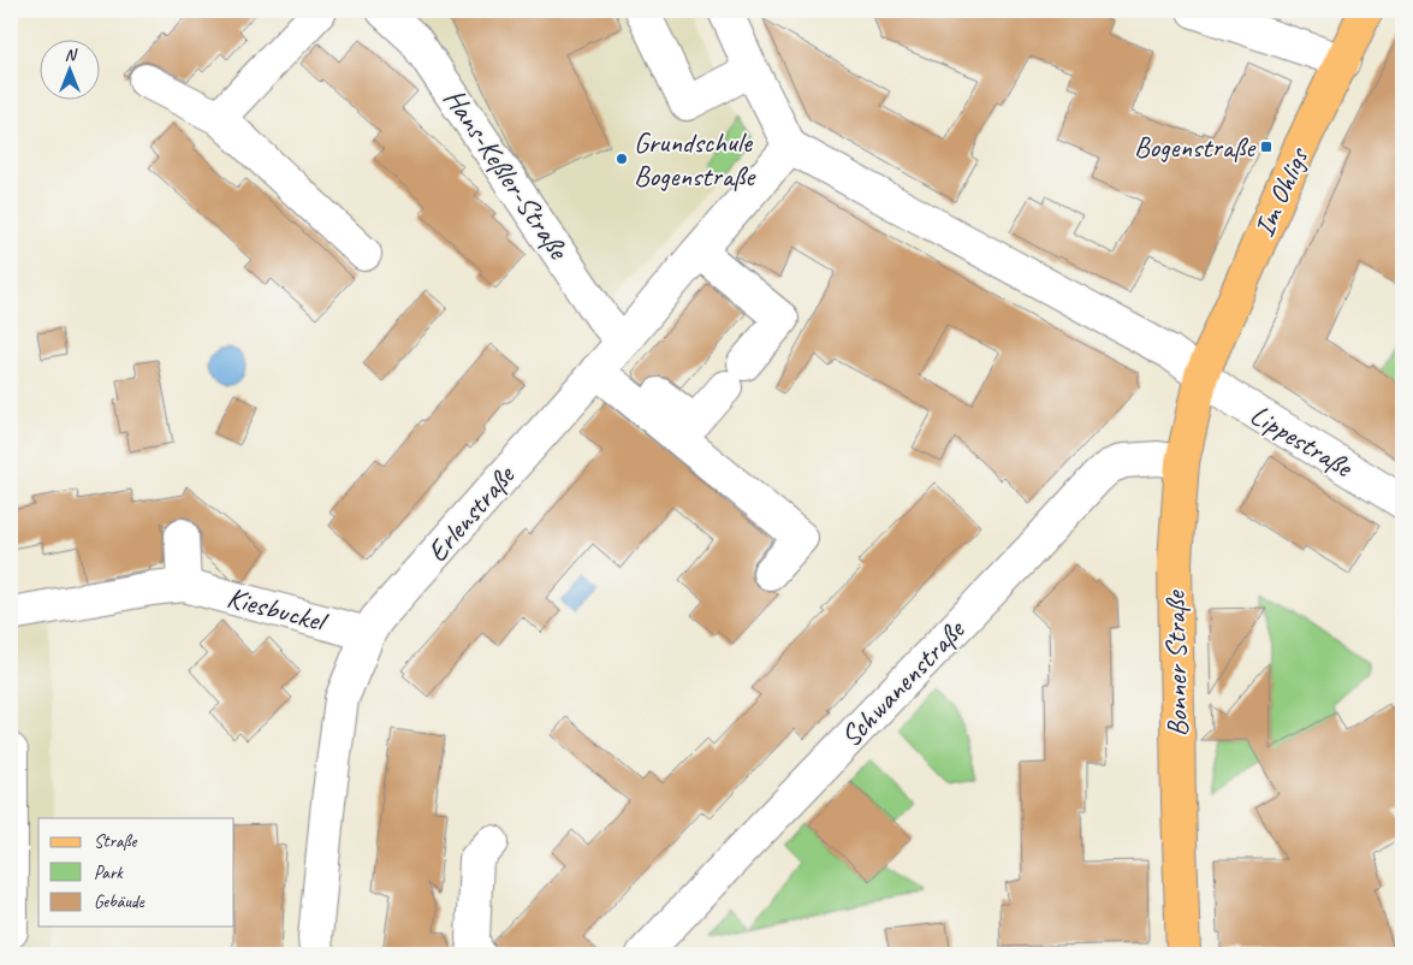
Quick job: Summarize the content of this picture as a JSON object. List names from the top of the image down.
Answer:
{
  "streets": {
    "main road": ["Im Ohligs", "Bonner Straße"],
    "street": [
      "Hans-Keßler-Straße",
      "Lippestraße",
      "Erlenstraße",
      "Kiesbuckel",
      "Schwanenstraße"
    ]
  },
  "crossings": [
    ["Hans-Keßler-Straße", "Erlenstraße"],
    ["Im Ohligs", "Lippestraße"],
    ["Im Ohligs", "Bonner Straße"],
    ["Lippestraße", "Bonner Straße"],
    ["Erlenstraße", "Kiesbuckel"],
    ["Bonner Straße", "Schwanenstraße"]
  ],
  "places": {
    "transit": ["Bogenstraße"],
    "other": ["Grundschule Bogenstraße"]
  },
  "legend": ["Straße", "Park", "Gebäude"],
  "north": "top"
}
